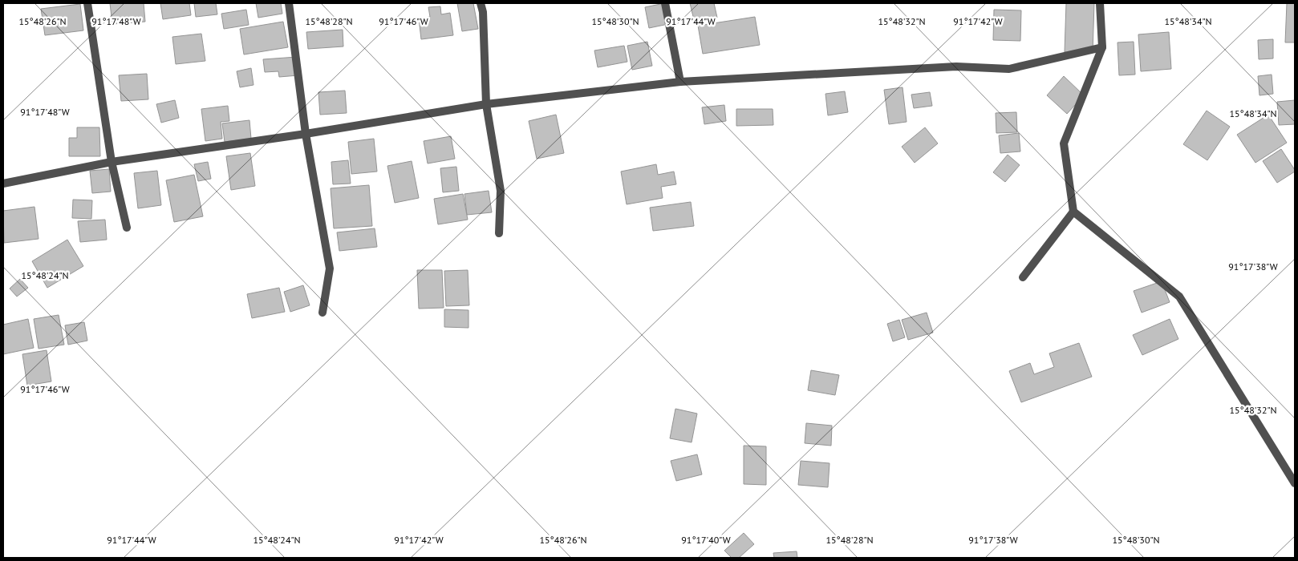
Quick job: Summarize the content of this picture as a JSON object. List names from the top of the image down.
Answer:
{
  "coordinates": [
    "91°17'48\"W",
    "91°17'46\"W",
    "91°17'44\"W",
    "91°17'42\"W",
    "15°48'26\"N",
    "15°48'28\"N",
    "15°48'30\"N",
    "15°48'32\"N",
    "15°48'34\"N",
    "91°17'38\"W",
    "15°48'24\"N",
    "91°17'40\"W"
  ]
}
